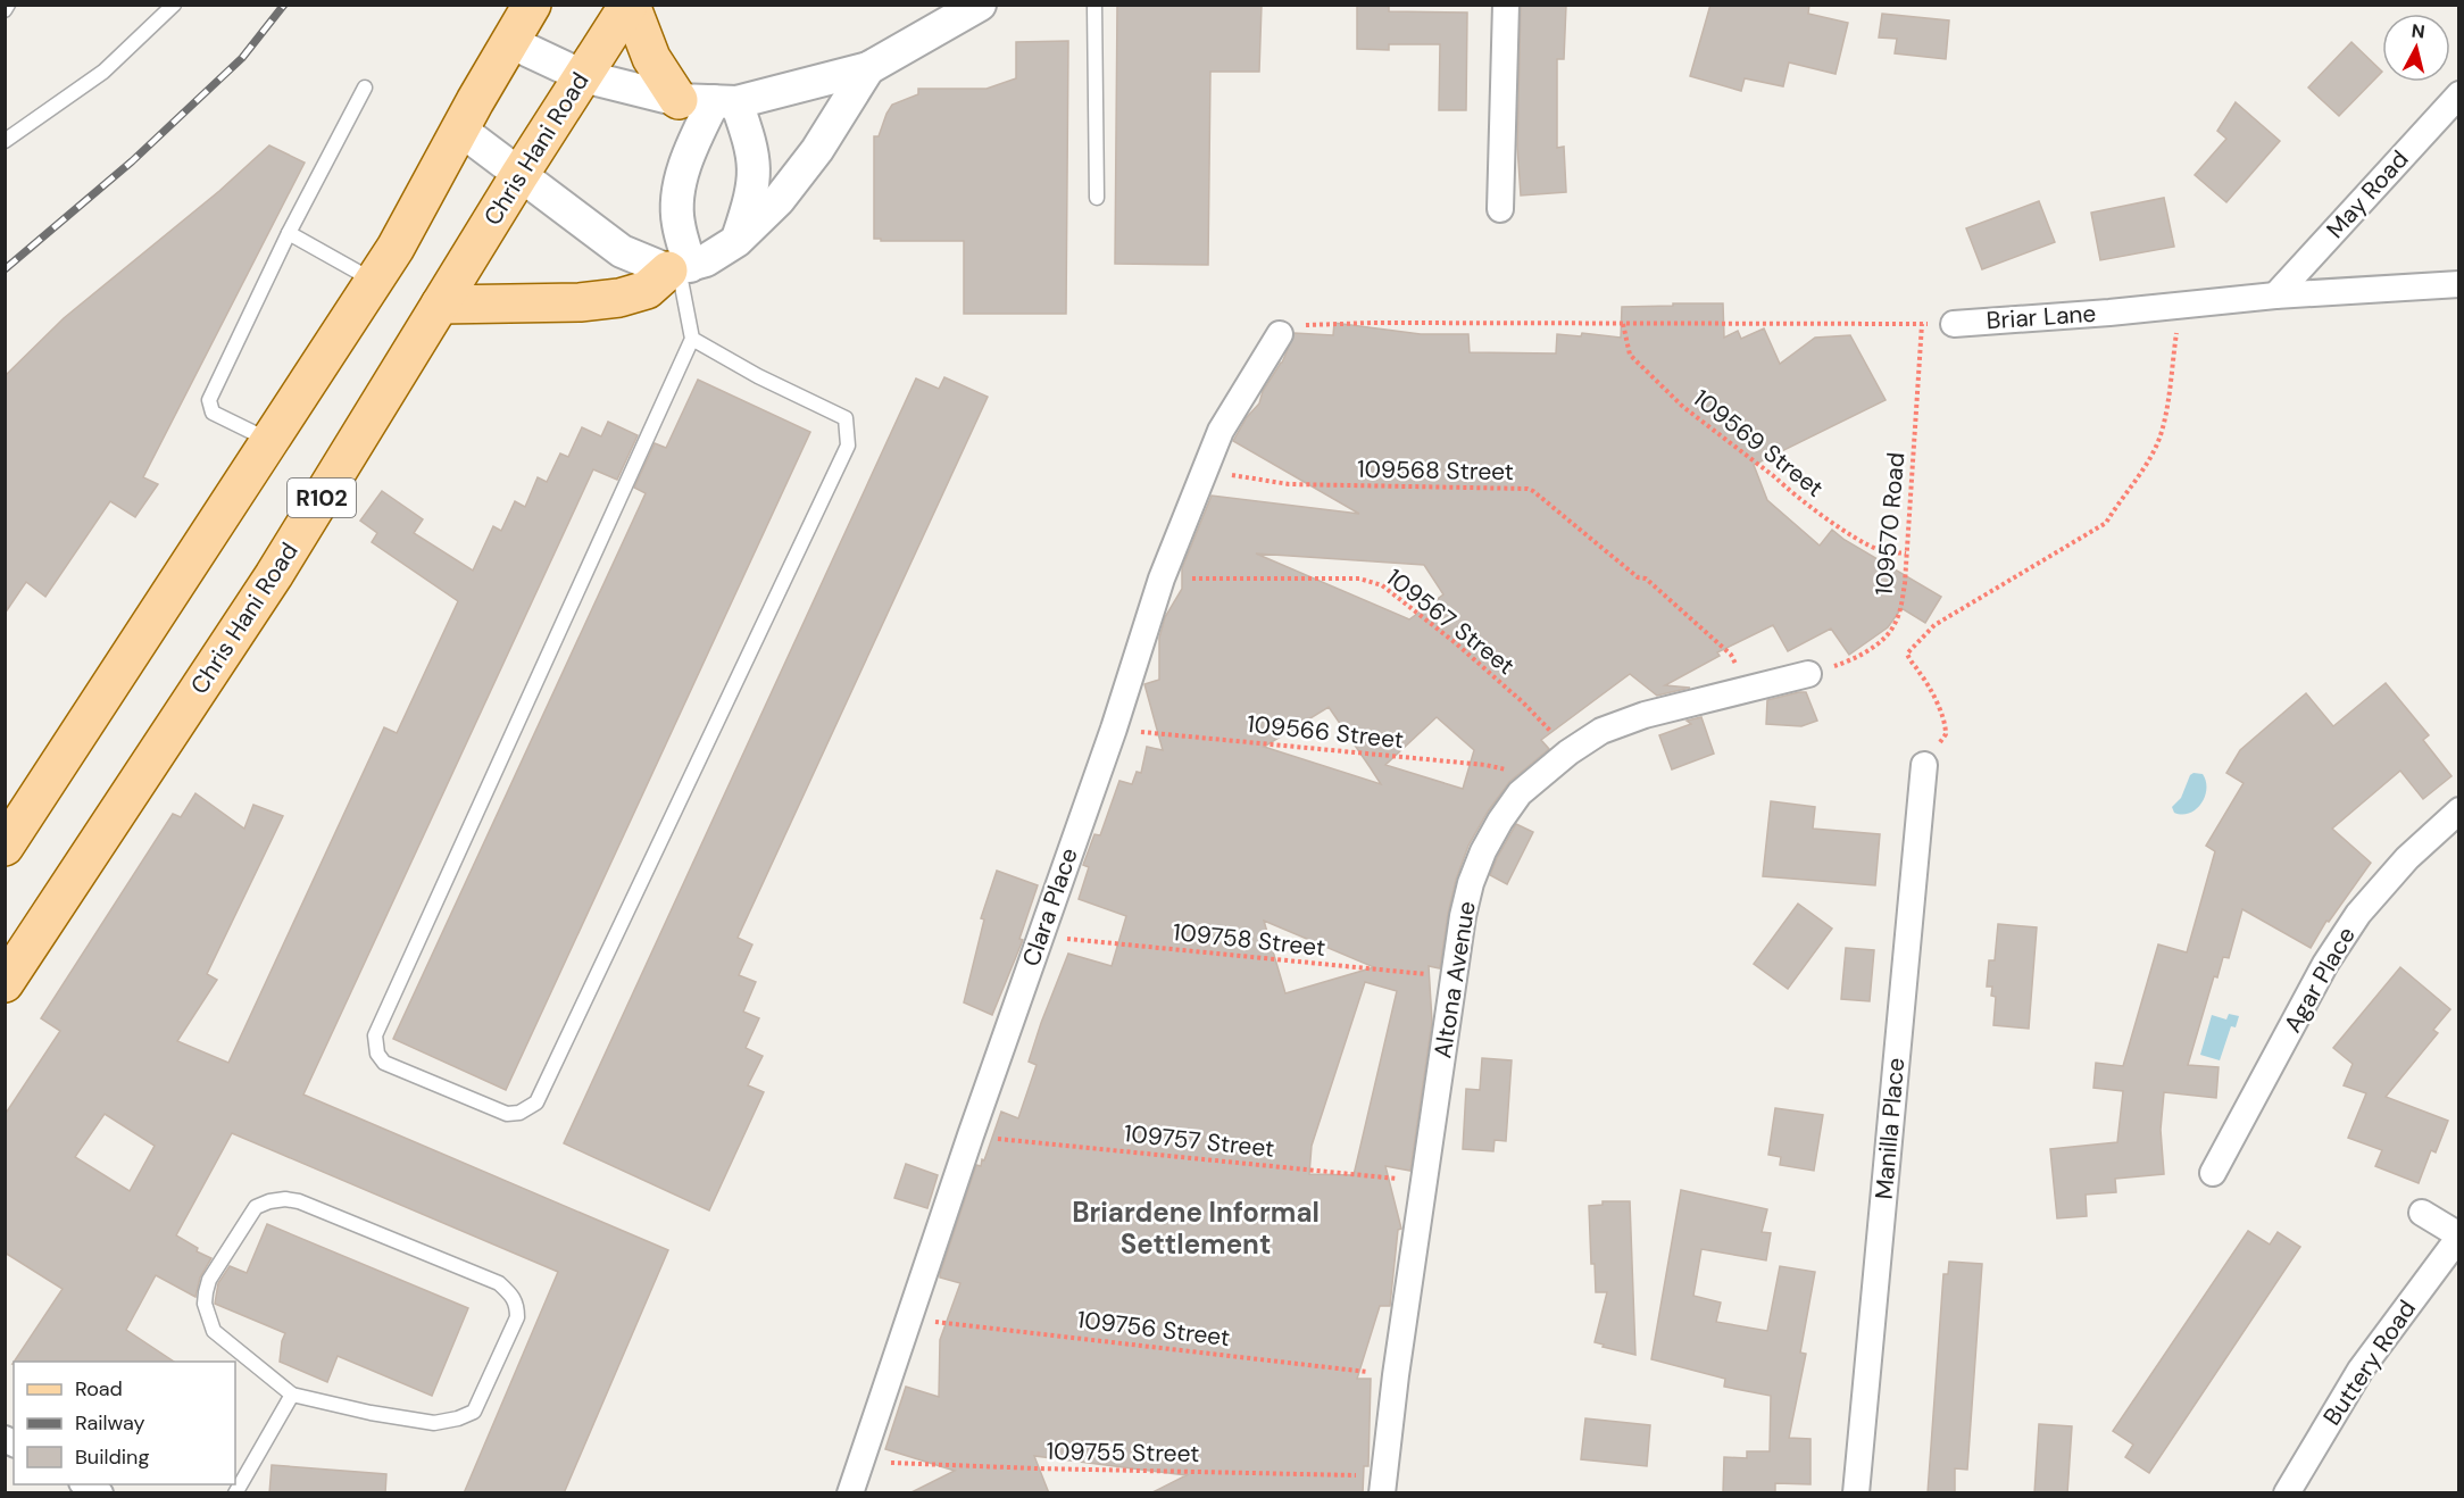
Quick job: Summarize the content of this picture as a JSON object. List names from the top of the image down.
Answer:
{
  "streets": {
    "main road": ["Chris Hani Road", "R102"],
    "street": [
      "May Road",
      "Briar Lane",
      "Clara Place",
      "Altona Avenue",
      "Agar Place",
      "Manilla Place",
      "Buttery Road"
    ],
    "path": [
      "109569 Street",
      "109568 Street",
      "109570 Road",
      "109567 Street",
      "109566 Street",
      "109758 Street",
      "109757 Street",
      "109756 Street",
      "109755 Street"
    ]
  },
  "crossings": [
    ["May Road", "Briar Lane"],
    ["Briar Lane", "109569 Street"],
    ["Briar Lane", "109570 Road"],
    ["Briar Lane", "Clara Place"],
    ["109569 Street", "109570 Road"],
    ["109568 Street", "Clara Place"],
    ["109568 Street", "Altona Avenue"],
    ["109570 Road", "Altona Avenue"],
    ["109567 Street", "Clara Place"],
    ["109567 Street", "Altona Avenue"],
    ["109566 Street", "Clara Place"],
    ["109566 Street", "Altona Avenue"],
    ["Clara Place", "109758 Street"],
    ["Clara Place", "109757 Street"],
    ["Clara Place", "109756 Street"],
    ["Clara Place", "109755 Street"],
    ["109758 Street", "Altona Avenue"],
    ["Altona Avenue", "109757 Street"],
    ["Altona Avenue", "109756 Street"],
    ["Altona Avenue", "109755 Street"]
  ],
  "districts": ["Briardene Informal Settlement"],
  "legend": ["Road", "Railway", "Building"],
  "north": "top"
}
